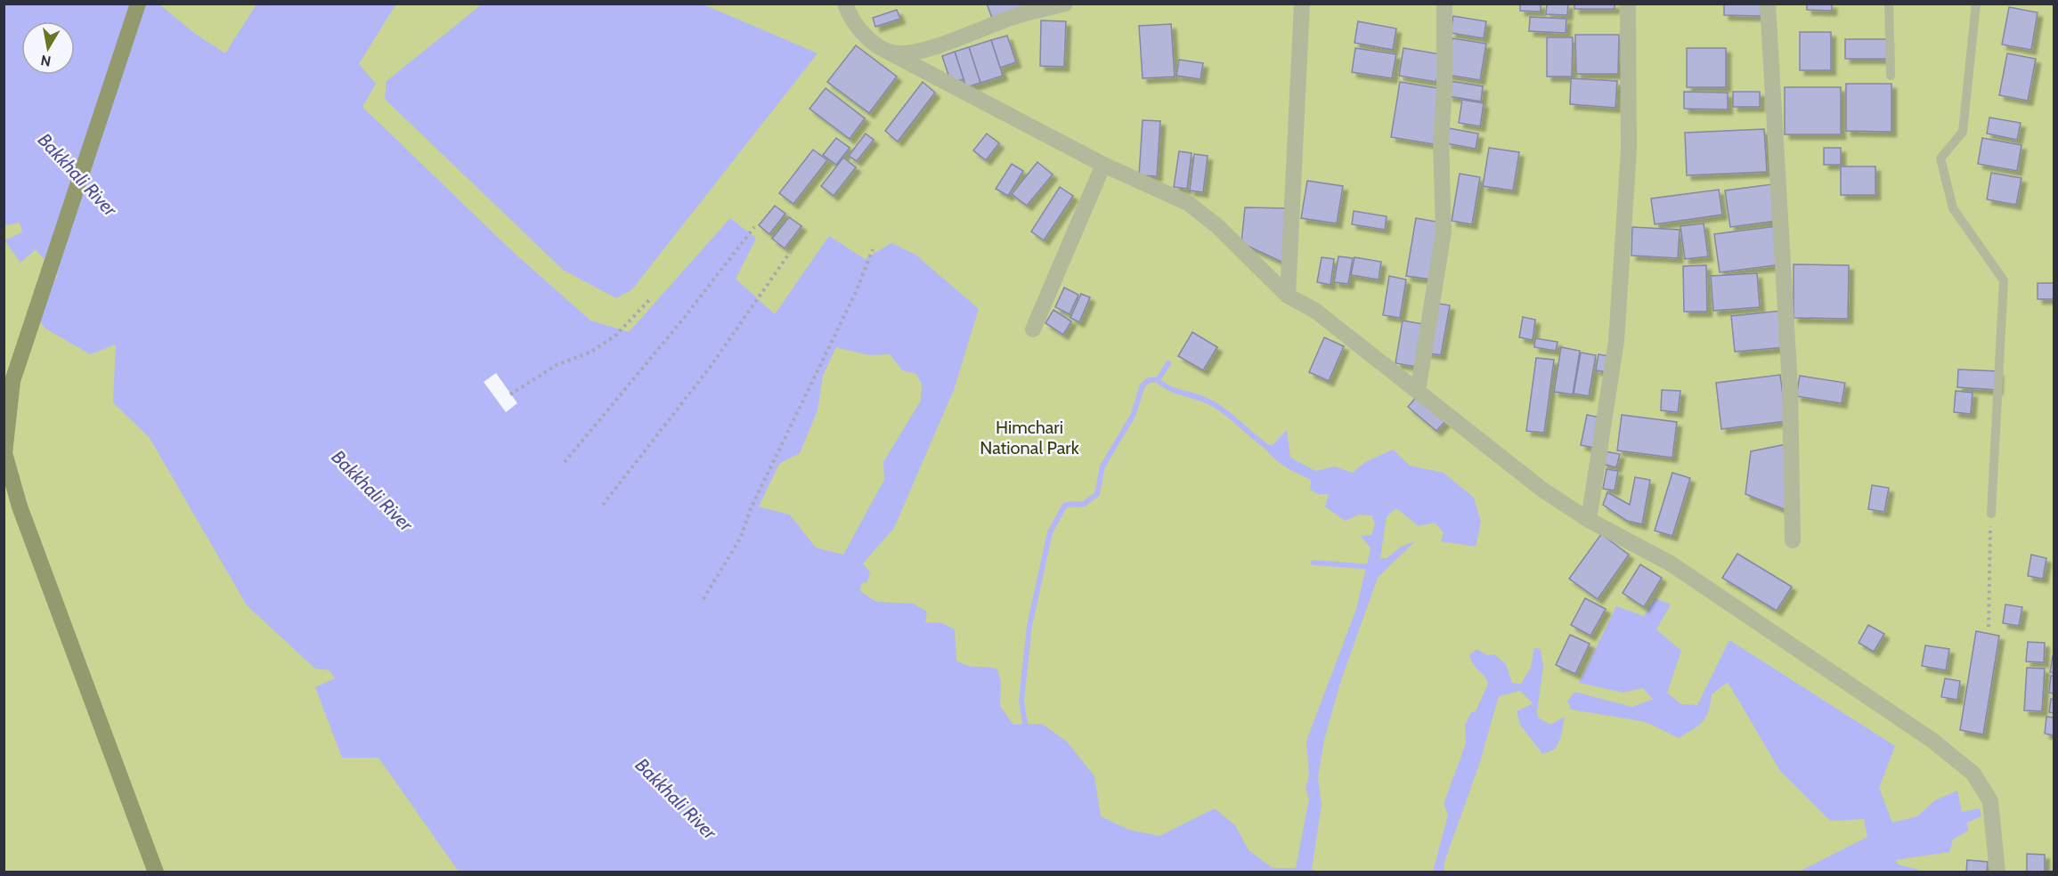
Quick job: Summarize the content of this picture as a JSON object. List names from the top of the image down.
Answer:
{
  "water": ["Bakkhali River"],
  "parks": ["Himchari National Park"],
  "north": "bottom"
}
